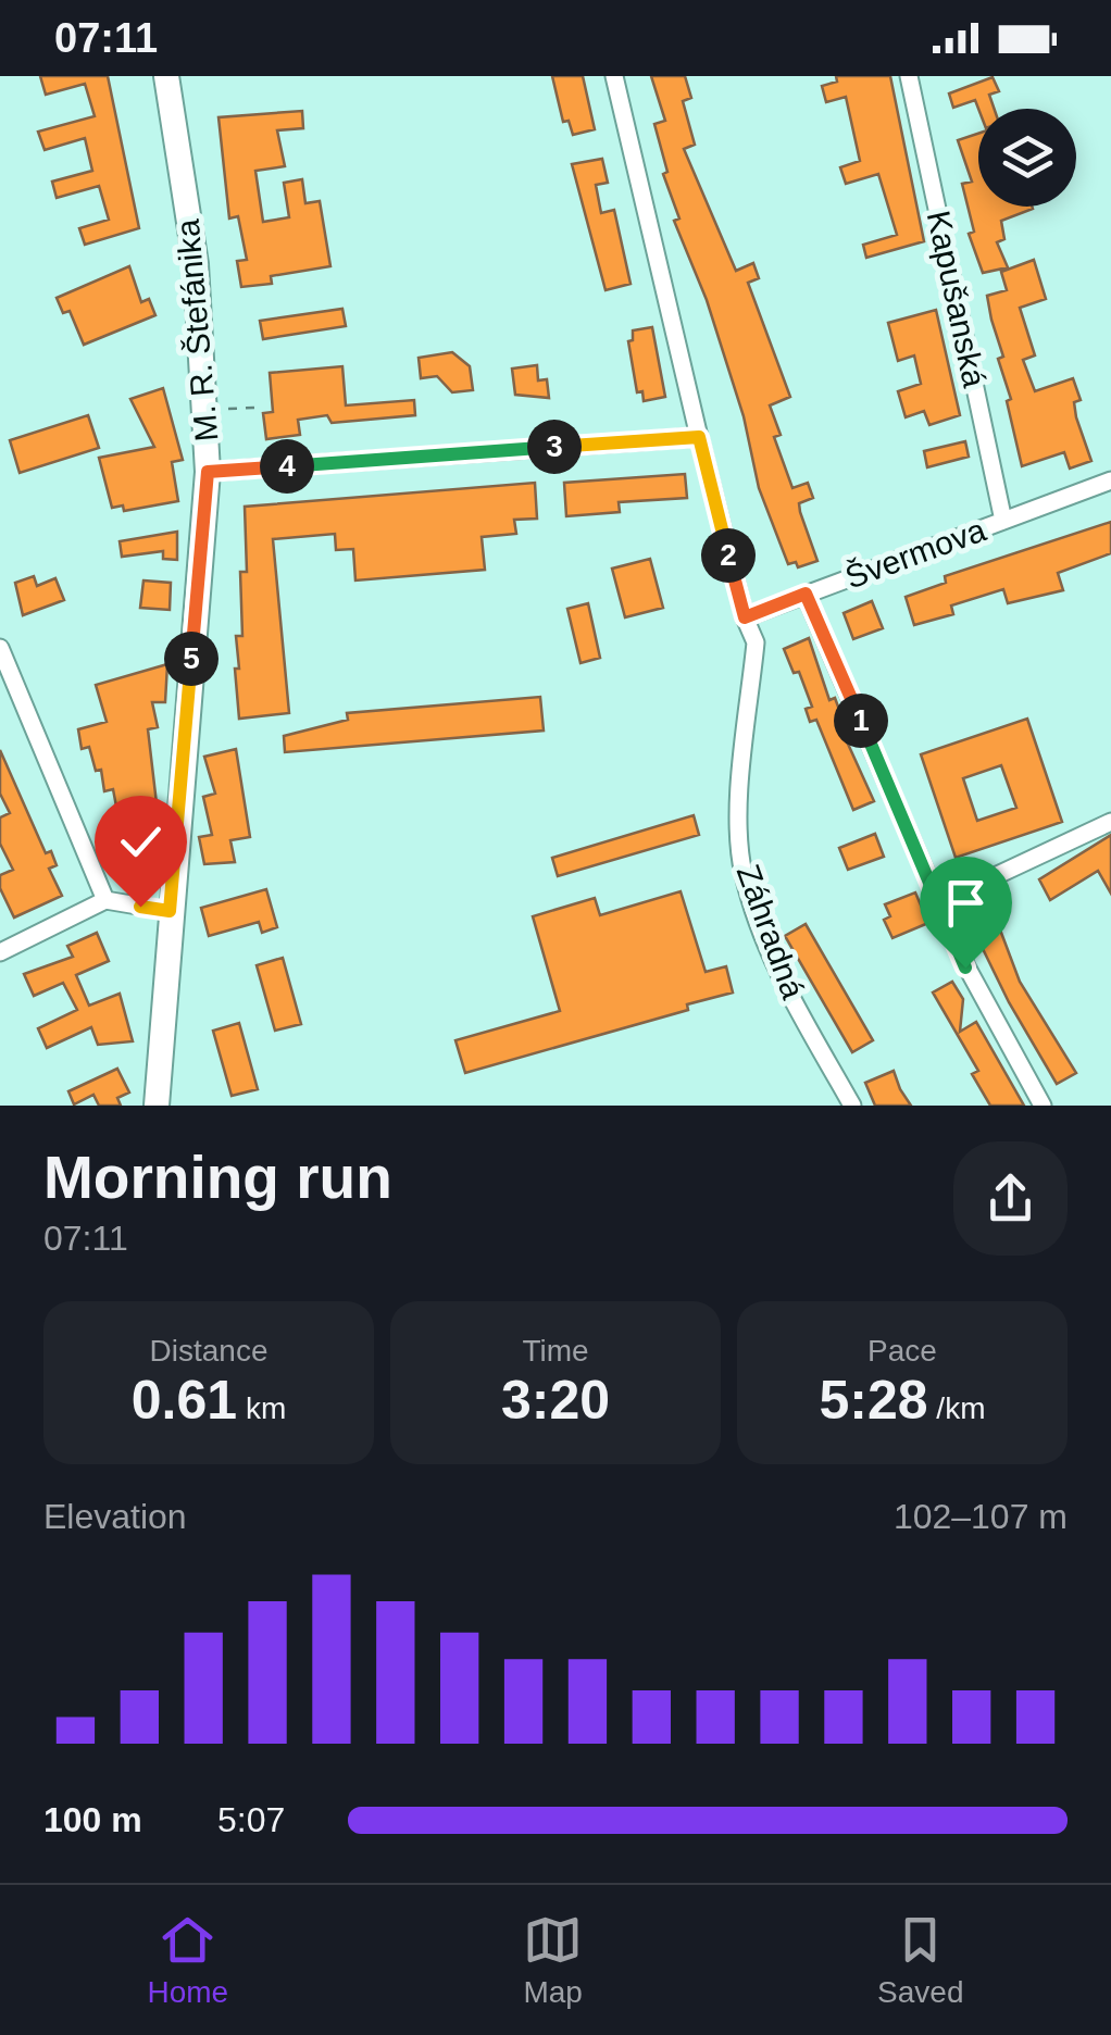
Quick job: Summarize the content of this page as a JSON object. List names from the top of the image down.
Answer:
{
  "streets": {
    "street": [
      "Kapušanská",
      "M. R. Štefánika",
      "Švermova",
      "Záhradná"
    ]
  },
  "crossings": [
    ["Kapušanská", "Švermova"],
    ["Švermova", "Záhradná"]
  ],
  "page": {
    "status": "07:11",
    "pins": [
      "3",
      "4",
      "2",
      "5",
      "1"
    ],
    "heading": ["Morning run", "07:11"],
    "stats": [
      ["Distance", "0.61 km"],
      ["Time", "3:20"],
      ["Pace", "5:28 /km"]
    ],
    "chart": ["Elevation", "102–107 m"],
    "list": [
      {
        "name": "100 m",
        "note": "5:07"
      }
    ],
    "tabs": ["Home", "Map", "Saved"]
  }
}
